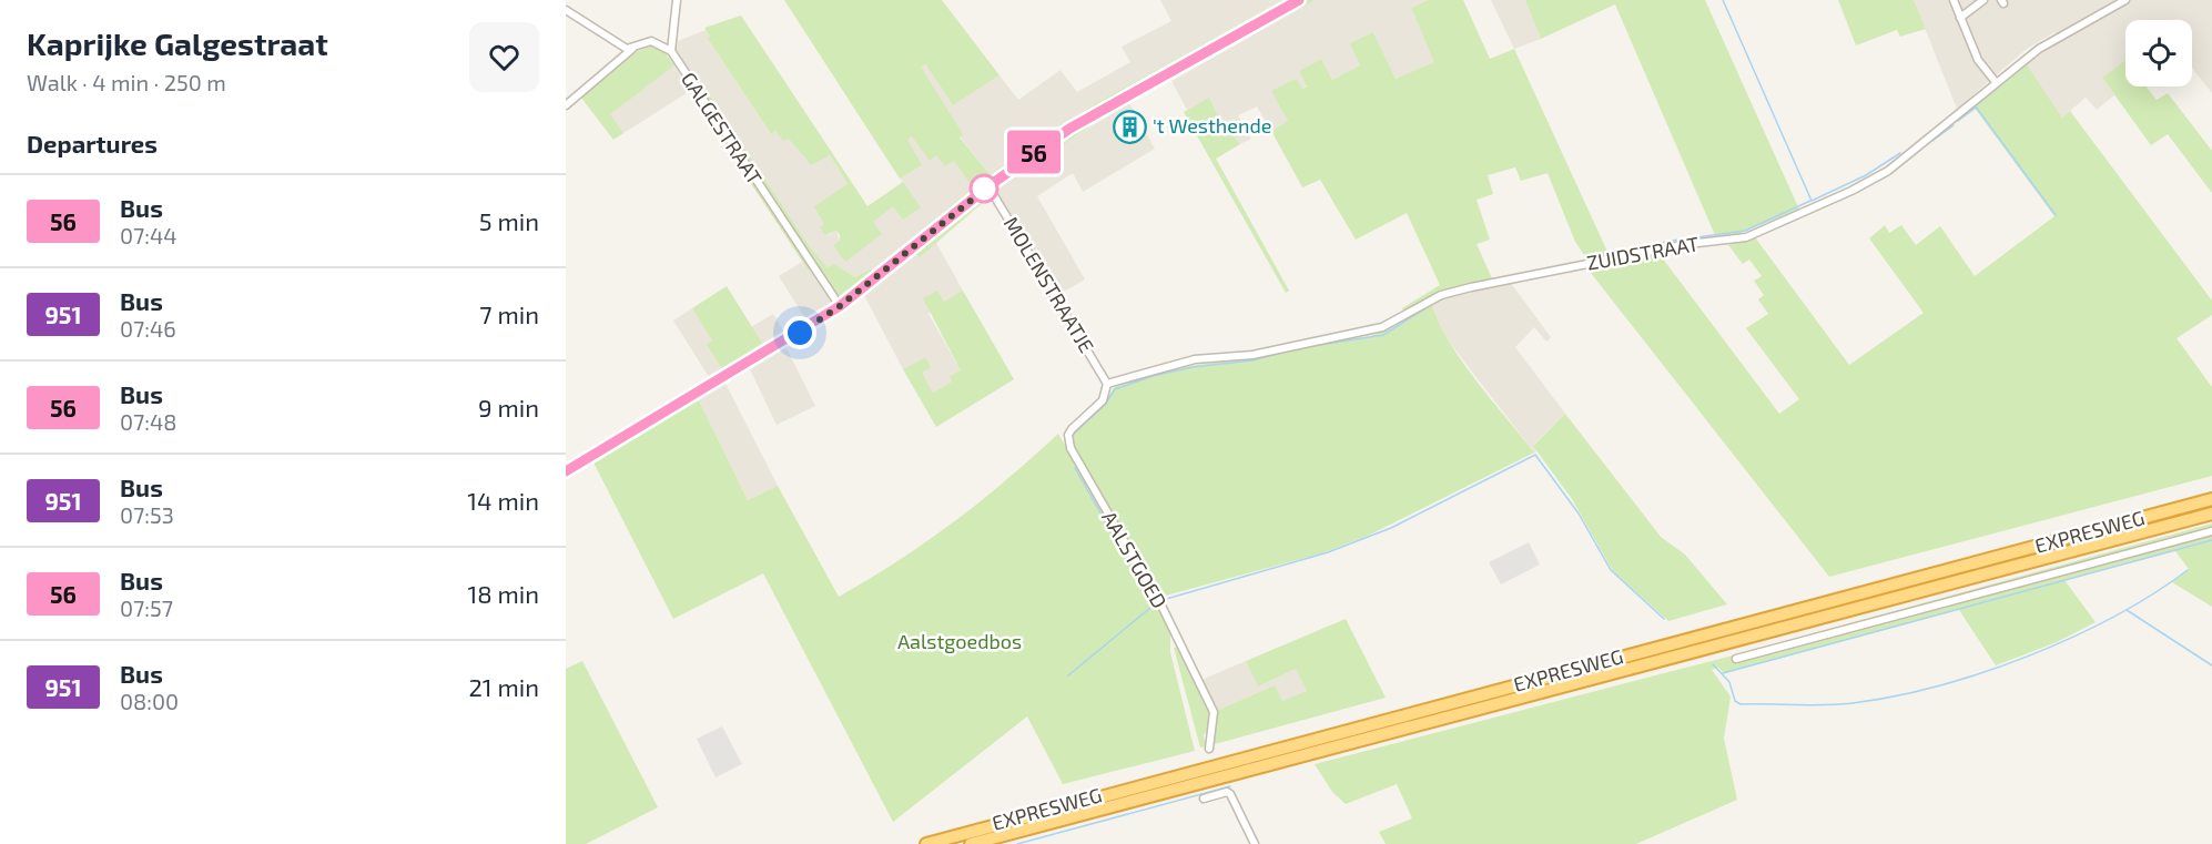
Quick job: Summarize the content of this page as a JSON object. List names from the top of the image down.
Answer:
{
  "streets": {
    "highway": ["EXPRESWEG"],
    "street": [
      "GALGESTRAAT",
      "ZUIDSTRAAT",
      "MOLENSTRAATJE",
      "AALSTGOED"
    ]
  },
  "crossings": [
    ["ZUIDSTRAAT", "MOLENSTRAATJE"],
    ["ZUIDSTRAAT", "AALSTGOED"],
    ["MOLENSTRAATJE", "AALSTGOED"]
  ],
  "parks": ["Aalstgoedbos"],
  "places": {
    "building": ["'t Westhende"]
  },
  "lines": ["bus line 56"],
  "page": {
    "heading": [
      ["Kaprijke Galgestraat", "Walk · 4 min · 250 m"],
      "Departures"
    ],
    "on_map": "56",
    "list": [
      {
        "mark": "56",
        "name": "Bus",
        "note": "07:44",
        "value": "5 min"
      },
      {
        "mark": "951",
        "name": "Bus",
        "note": "07:46",
        "value": "7 min"
      },
      {
        "mark": "56",
        "name": "Bus",
        "note": "07:48",
        "value": "9 min"
      },
      {
        "mark": "951",
        "name": "Bus",
        "note": "07:53",
        "value": "14 min"
      },
      {
        "mark": "56",
        "name": "Bus",
        "note": "07:57",
        "value": "18 min"
      },
      {
        "mark": "951",
        "name": "Bus",
        "note": "08:00",
        "value": "21 min"
      }
    ]
  }
}
